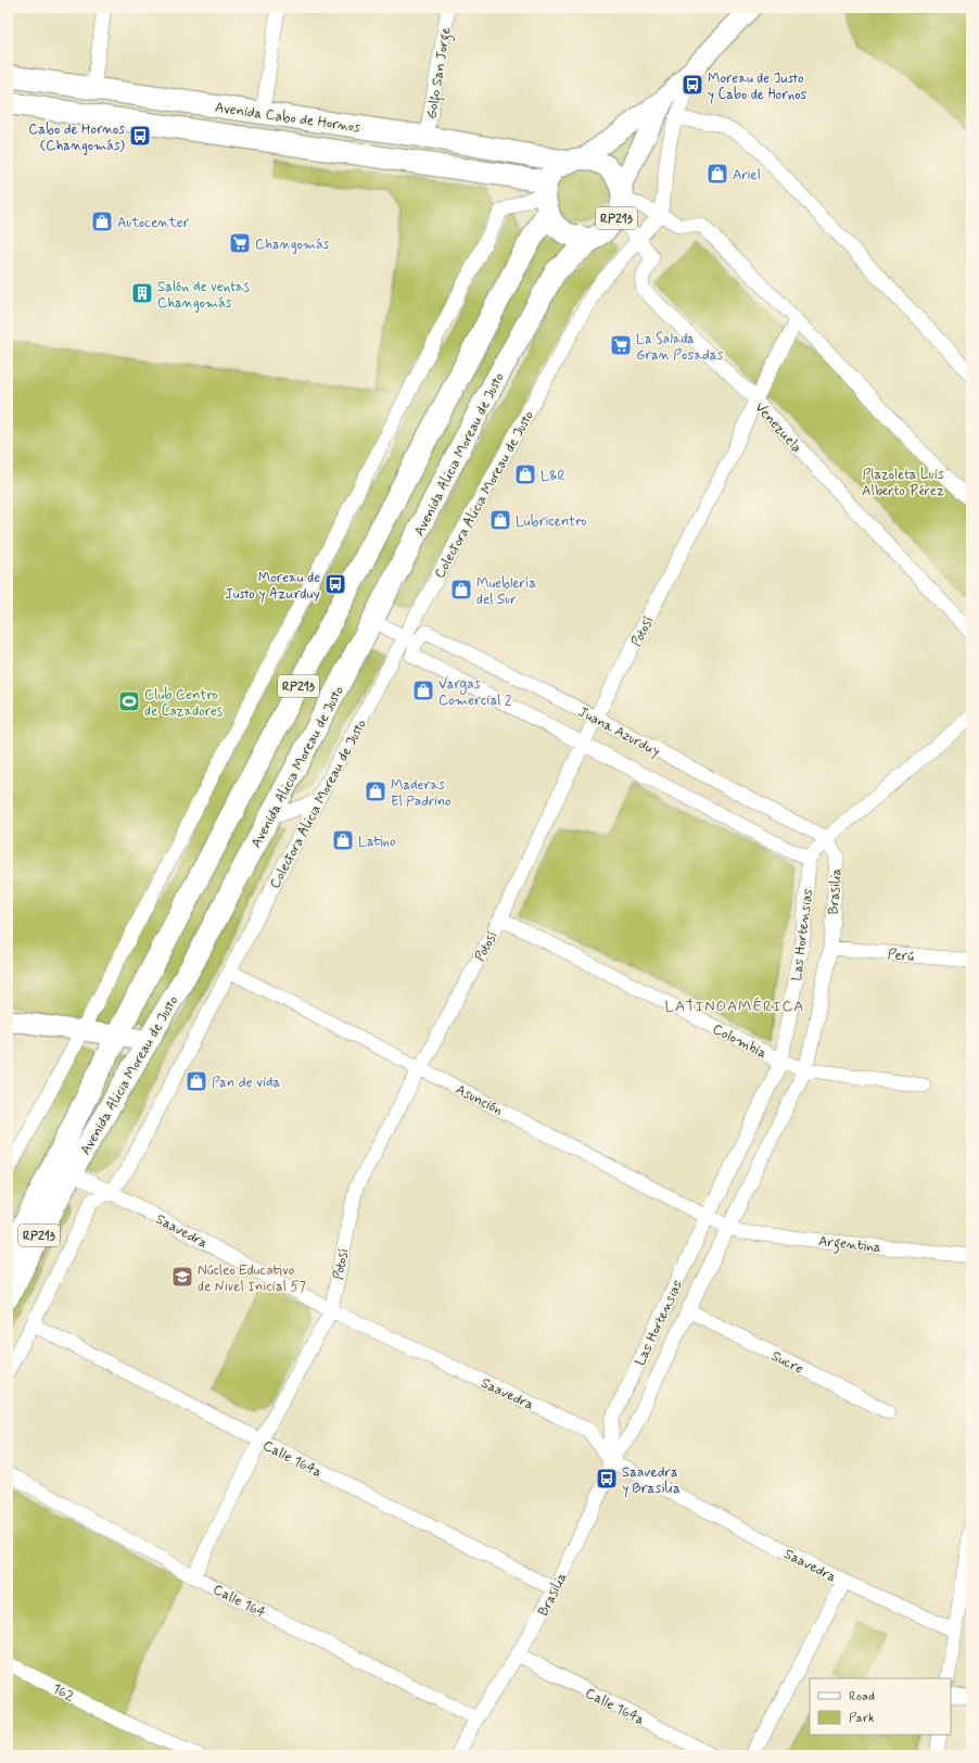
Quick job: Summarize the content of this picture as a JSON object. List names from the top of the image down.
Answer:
{
  "streets": {
    "main road": ["Avenida Cabo de Hornos", "RP213", "Avenida Alicia Moreau de Justo"],
    "street": [
      "Golfo San Jorge",
      "Venezuela",
      "Colectora Alicia Moreau de Justo",
      "Potosí",
      "Juana Azurduy",
      "Brasilia",
      "Las Hortensias",
      "Perú",
      "Colombia",
      "Asunción",
      "Saavedra",
      "Argentina",
      "Sucre",
      "Calle 164a",
      "Calle 164",
      "162"
    ]
  },
  "crossings": [
    ["Golfo San Jorge", "Avenida Cabo de Hornos"],
    ["Avenida Cabo de Hornos", "RP213"],
    ["Avenida Cabo de Hornos", "Venezuela"],
    ["Avenida Cabo de Hornos", "Avenida Alicia Moreau de Justo"],
    ["RP213", "Venezuela"],
    ["RP213", "Avenida Alicia Moreau de Justo"],
    ["Venezuela", "Avenida Alicia Moreau de Justo"],
    ["Venezuela", "Colectora Alicia Moreau de Justo"],
    ["Venezuela", "Potosí"],
    ["Avenida Alicia Moreau de Justo", "Saavedra"],
    ["Colectora Alicia Moreau de Justo", "Juana Azurduy"],
    ["Colectora Alicia Moreau de Justo", "Asunción"],
    ["Colectora Alicia Moreau de Justo", "Saavedra"],
    ["Colectora Alicia Moreau de Justo", "Calle 164a"],
    ["Potosí", "Juana Azurduy"],
    ["Potosí", "Colombia"],
    ["Potosí", "Asunción"],
    ["Potosí", "Saavedra"],
    ["Potosí", "Calle 164a"],
    ["Potosí", "Calle 164"],
    ["Juana Azurduy", "Brasilia"],
    ["Juana Azurduy", "Las Hortensias"],
    ["Brasilia", "Las Hortensias"],
    ["Brasilia", "Perú"],
    ["Brasilia", "Saavedra"],
    ["Brasilia", "Calle 164a"],
    ["Brasilia", "Calle 164"],
    ["Las Hortensias", "Perú"],
    ["Las Hortensias", "Colombia"],
    ["Las Hortensias", "Asunción"],
    ["Las Hortensias", "Saavedra"],
    ["Las Hortensias", "Argentina"],
    ["Las Hortensias", "Sucre"],
    ["Asunción", "Argentina"]
  ],
  "districts": ["LATINOAMÉRICA"],
  "parks": ["Plazoleta Luis Alberto Pérez"],
  "places": {
    "bus stop": [
      "Moreau de Justo y Cabo de Hornos",
      "Cabo de Hornos (Changomás)",
      "Moreau de Justo y Azurduy",
      "Saavedra y Brasilia"
    ],
    "shop": [
      "Ariel",
      "Autocenter",
      "L&R",
      "Lubricentro",
      "Mueblería del Sur",
      "Vargas Comercial 2",
      "Maderas El Padrino",
      "Latino",
      "Pan de vida"
    ],
    "supermarket": ["Changomás", "La Salada Gran Posadas"],
    "building": ["Salón de ventas Changomás"],
    "sports": ["Club Centro de Cazadores"],
    "school or university": ["Núcleo Educativo de Nivel Inicial 57"]
  },
  "legend": ["Road", "Park"]
}
